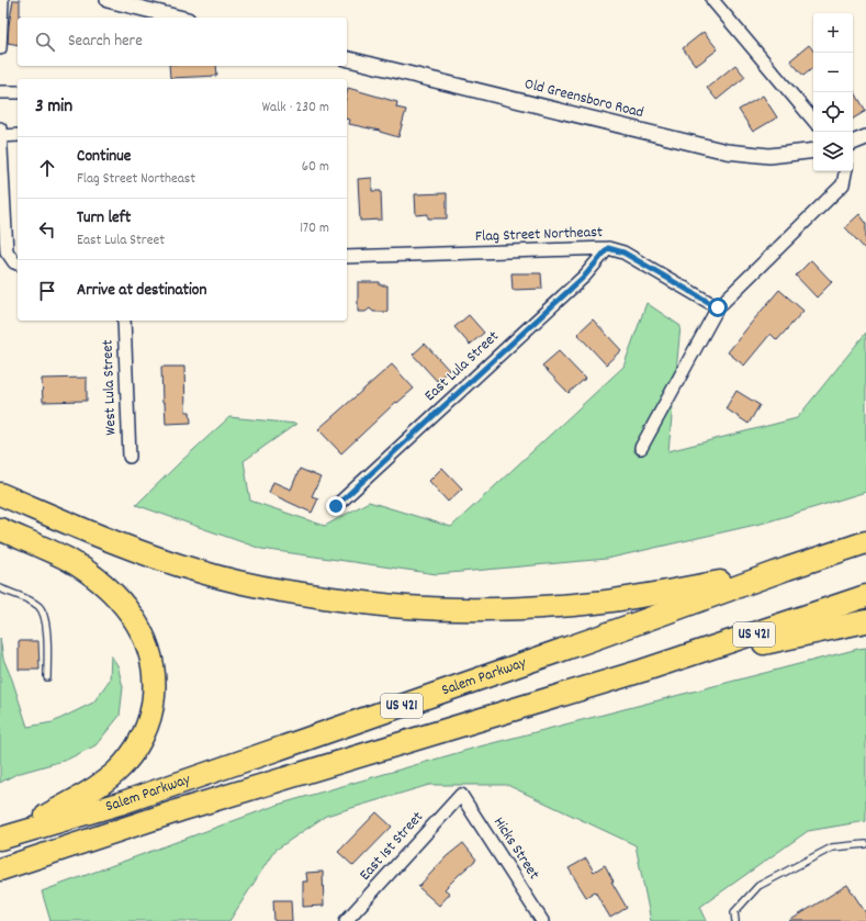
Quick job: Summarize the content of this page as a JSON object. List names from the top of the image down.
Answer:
{
  "streets": {
    "highway": ["US 421", "Salem Parkway"],
    "street": [
      "Old Greensboro Road",
      "Flag Street Northeast",
      "East Lula Street",
      "West Lula Street",
      "East 1st Street",
      "Hicks Street"
    ]
  },
  "crossings": [
    ["Flag Street Northeast", "East Lula Street"],
    ["East 1st Street", "Hicks Street"]
  ],
  "page": {
    "map_buttons": ["+", "−"],
    "search": "Search here",
    "heading": ["3 min", "Walk · 230 m"],
    "list": [
      ["Continue", "Flag Street Northeast", "60 m"],
      ["Turn left", "East Lula Street", "170 m"],
      "Arrive at destination"
    ]
  }
}
